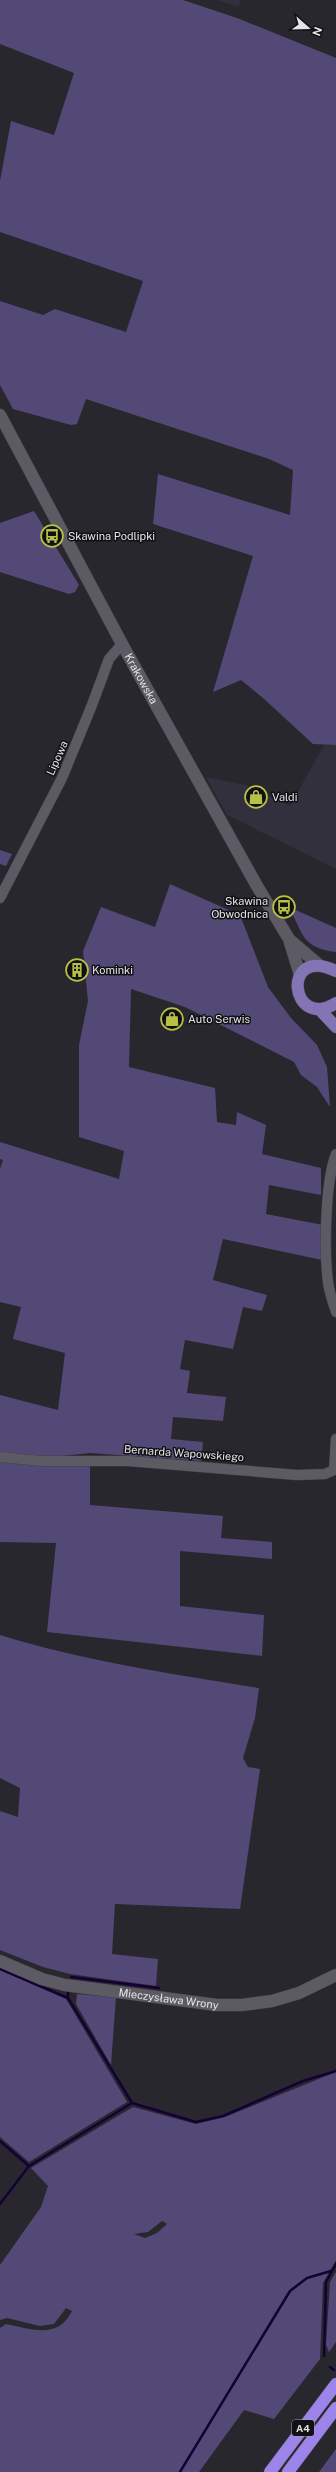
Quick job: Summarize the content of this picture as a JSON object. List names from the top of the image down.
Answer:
{
  "streets": {
    "highway": ["A4"],
    "main road": ["Krakowska", "Mieczysława Wrony"],
    "street": ["Lipowa", "Bernarda Wapowskiego"]
  },
  "crossings": [
    ["Krakowska", "Lipowa"]
  ],
  "places": {
    "bus stop": ["Skawina Podlipki", "Skawina Obwodnica"],
    "shop": ["Valdi", "Auto Serwis"],
    "building": ["Kominki"]
  },
  "north": "right"
}
